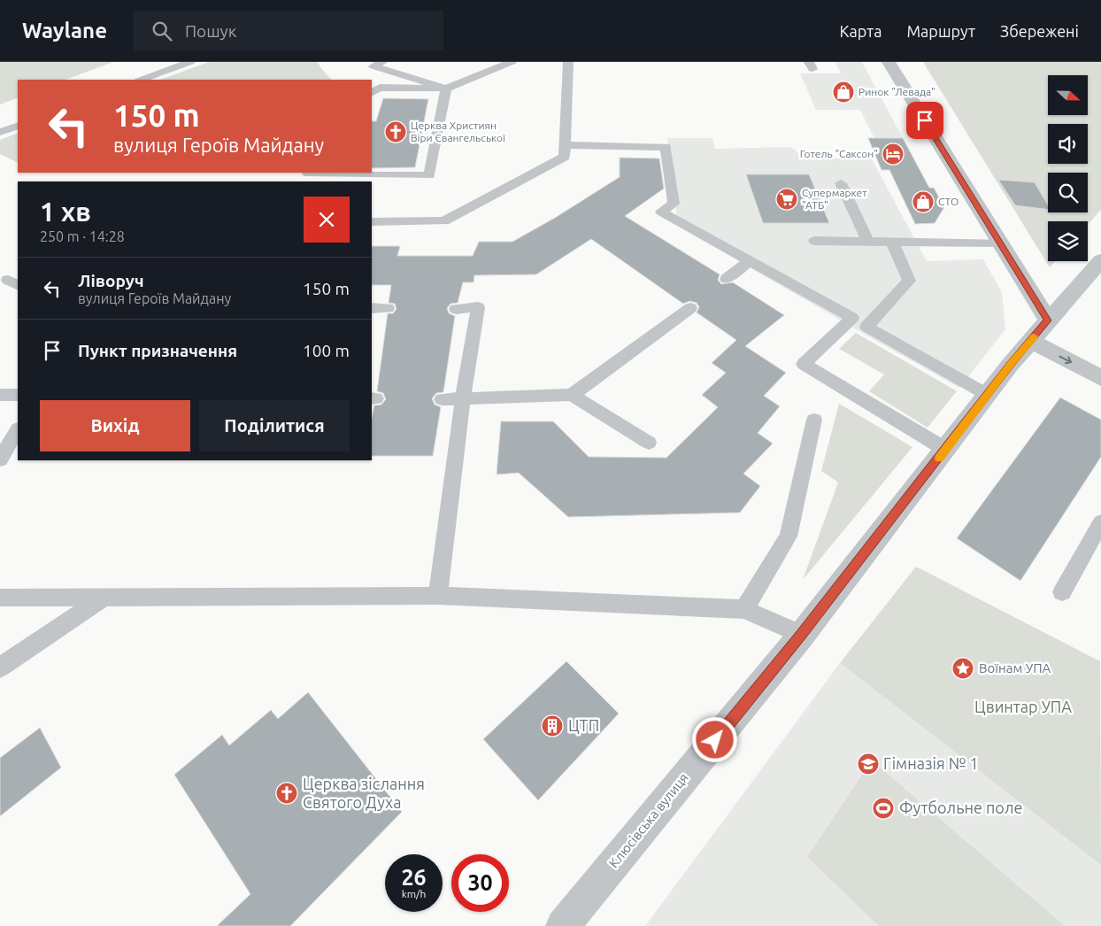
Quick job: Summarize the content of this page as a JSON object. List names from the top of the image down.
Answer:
{
  "streets": {
    "street": ["Клюсівська вулиця"]
  },
  "parks": ["Цвинтар УПА"],
  "places": {
    "shop": ["Ринок \"Левада\"", "СТО"],
    "church": ["Церква Християн Віри Євангельської", "Церква зіслання Святого Духа"],
    "hotel": ["Готель \"Саксон\""],
    "supermarket": ["Супермаркет \"АТБ\""],
    "place": ["Воїнам УПА"],
    "building": ["ЦТП"],
    "school or university": ["Гімназія № 1"],
    "sports": ["Футбольне поле"]
  },
  "north": "right",
  "page": {
    "header": "Waylane",
    "search": "Пошук",
    "nav": ["Карта", "Маршрут", "Збережені"],
    "turn": ["150 m", "вулиця Героїв Майдану"],
    "heading": ["1 хв", "250 m · 14:28"],
    "list": [
      {
        "name": "Ліворуч",
        "note": "вулиця Героїв Майдану",
        "value": "150 m"
      },
      {
        "name": "Пункт призначення",
        "value": "100 m"
      }
    ],
    "buttons": ["Вихід", "Поділитися"],
    "speed": "26 km/h",
    "limit": "30"
  }
}
